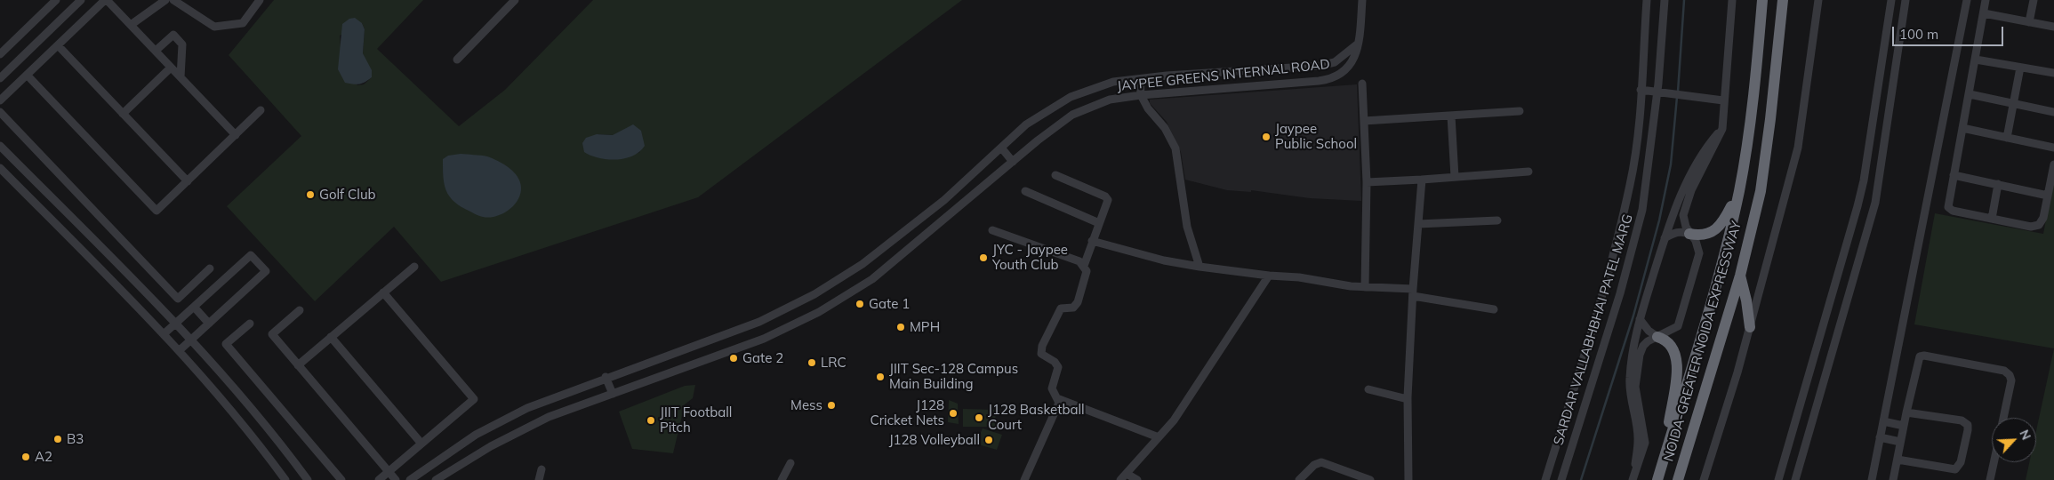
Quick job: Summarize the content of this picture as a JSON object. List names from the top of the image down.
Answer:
{
  "streets": {
    "highway": ["NOIDA-GREATER NOIDA EXPRESSWAY"],
    "street": ["JAYPEE GREENS INTERNAL ROAD", "SARDAR VALLABHBHAI PATEL MARG"]
  },
  "places": [
    "Jaypee Public School",
    "Golf Club",
    "JYC - Jaypee Youth Club",
    "Gate 1",
    "MPH",
    "Gate 2",
    "LRC",
    "JIIT Sec-128 Campus Main Building",
    "Mess",
    "J128 Cricket Nets",
    "J128 Basketball Court",
    "JIIT Football Pitch",
    "B3",
    "J128 Volleyball",
    "A2"
  ],
  "scale_bar": "100 m",
  "north": "top right"
}
